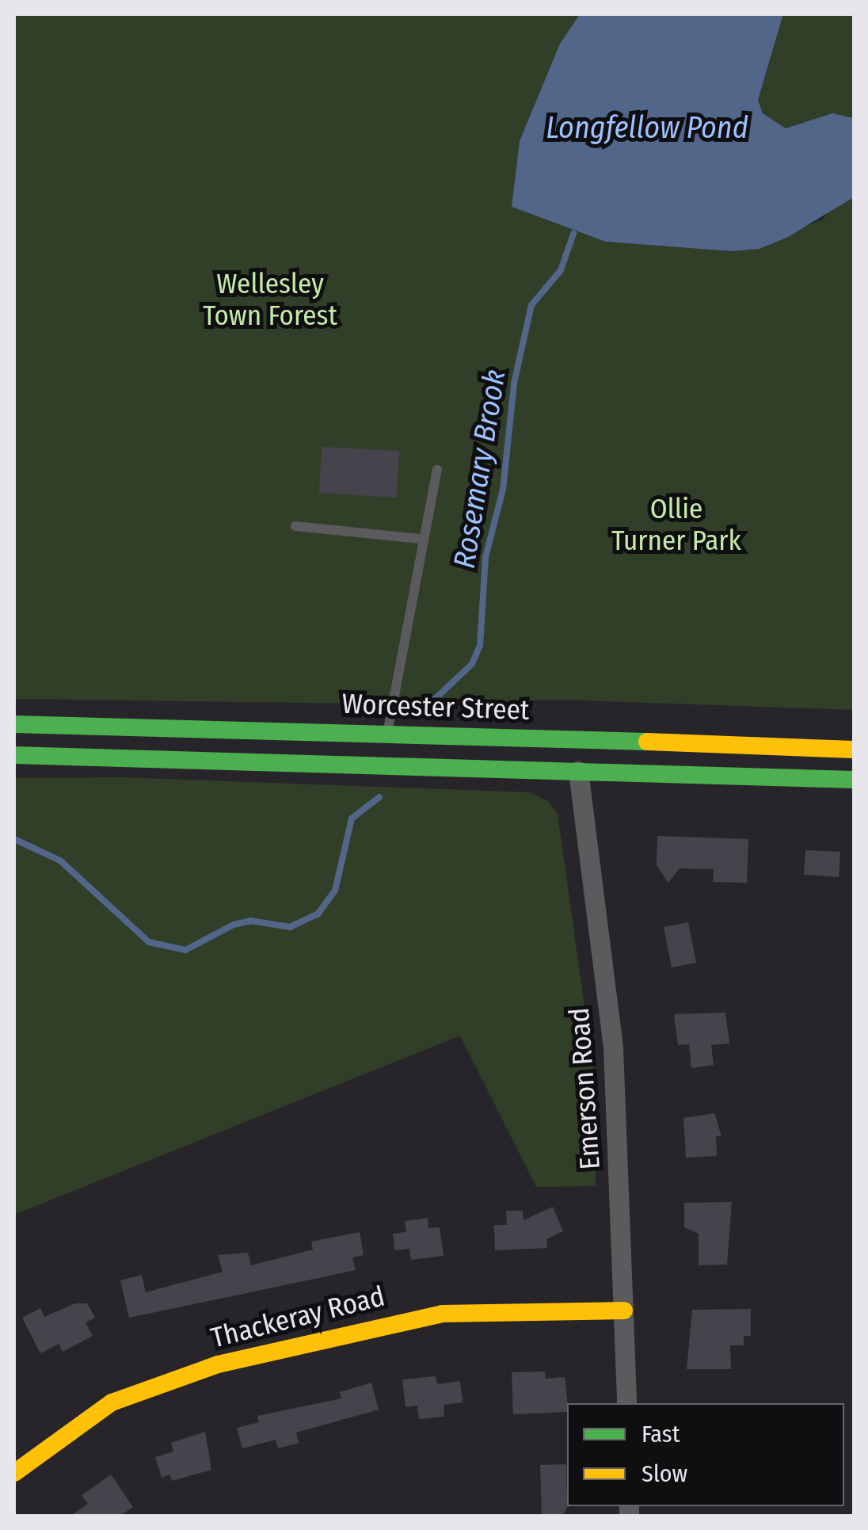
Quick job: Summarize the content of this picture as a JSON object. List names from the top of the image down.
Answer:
{
  "streets": {
    "main road": ["Worcester Street", "Thackeray Road"],
    "street": ["Emerson Road"]
  },
  "crossings": [
    ["Worcester Street", "Emerson Road"],
    ["Emerson Road", "Thackeray Road"]
  ],
  "water": ["Longfellow Pond", "Rosemary Brook"],
  "parks": ["Wellesley Town Forest", "Ollie Turner Park"],
  "legend": ["Fast", "Slow"]
}
